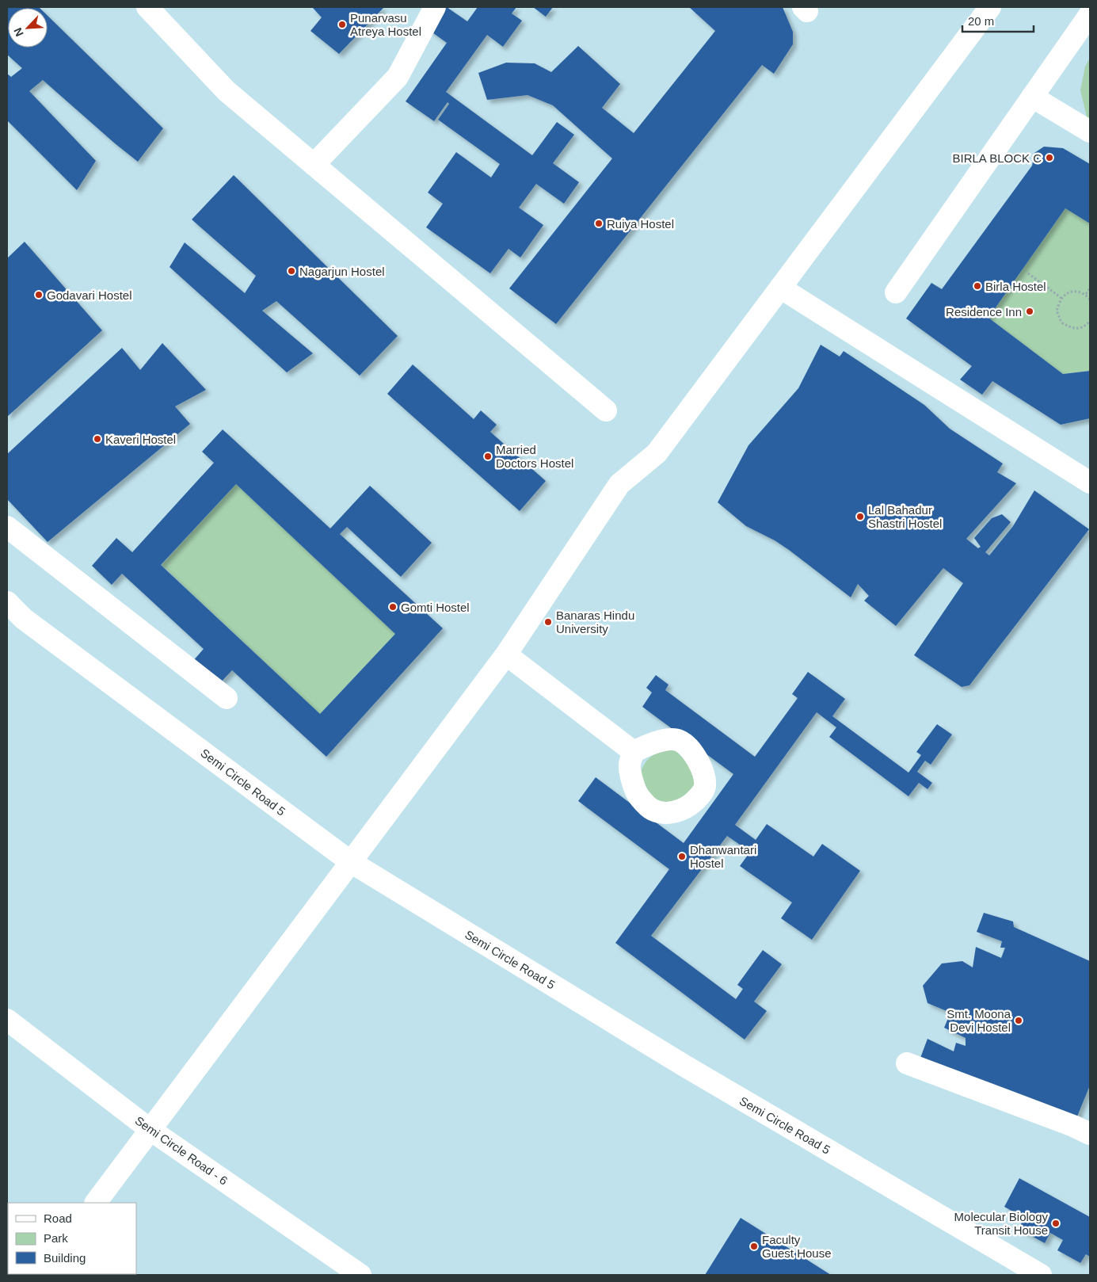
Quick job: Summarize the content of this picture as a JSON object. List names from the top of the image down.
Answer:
{
  "streets": {
    "street": ["Semi Circle Road 5", "Semi Circle Road - 6"]
  },
  "places": [
    "Punarvasu Atreya Hostel",
    "BIRLA BLOCK C",
    "Ruiya Hostel",
    "Nagarjun Hostel",
    "Birla Hostel",
    "Godavari Hostel",
    "Residence Inn",
    "Kaveri Hostel",
    "Married Doctors Hostel",
    "Lal Bahadur Shastri Hostel",
    "Gomti Hostel",
    "Banaras Hindu University",
    "Dhanwantari Hostel",
    "Smt. Moona Devi Hostel",
    "Molecular Biology Transit House",
    "Faculty Guest House"
  ],
  "legend": ["Road", "Park", "Building"],
  "scale_bar": "20 m",
  "north": "bottom left"
}
